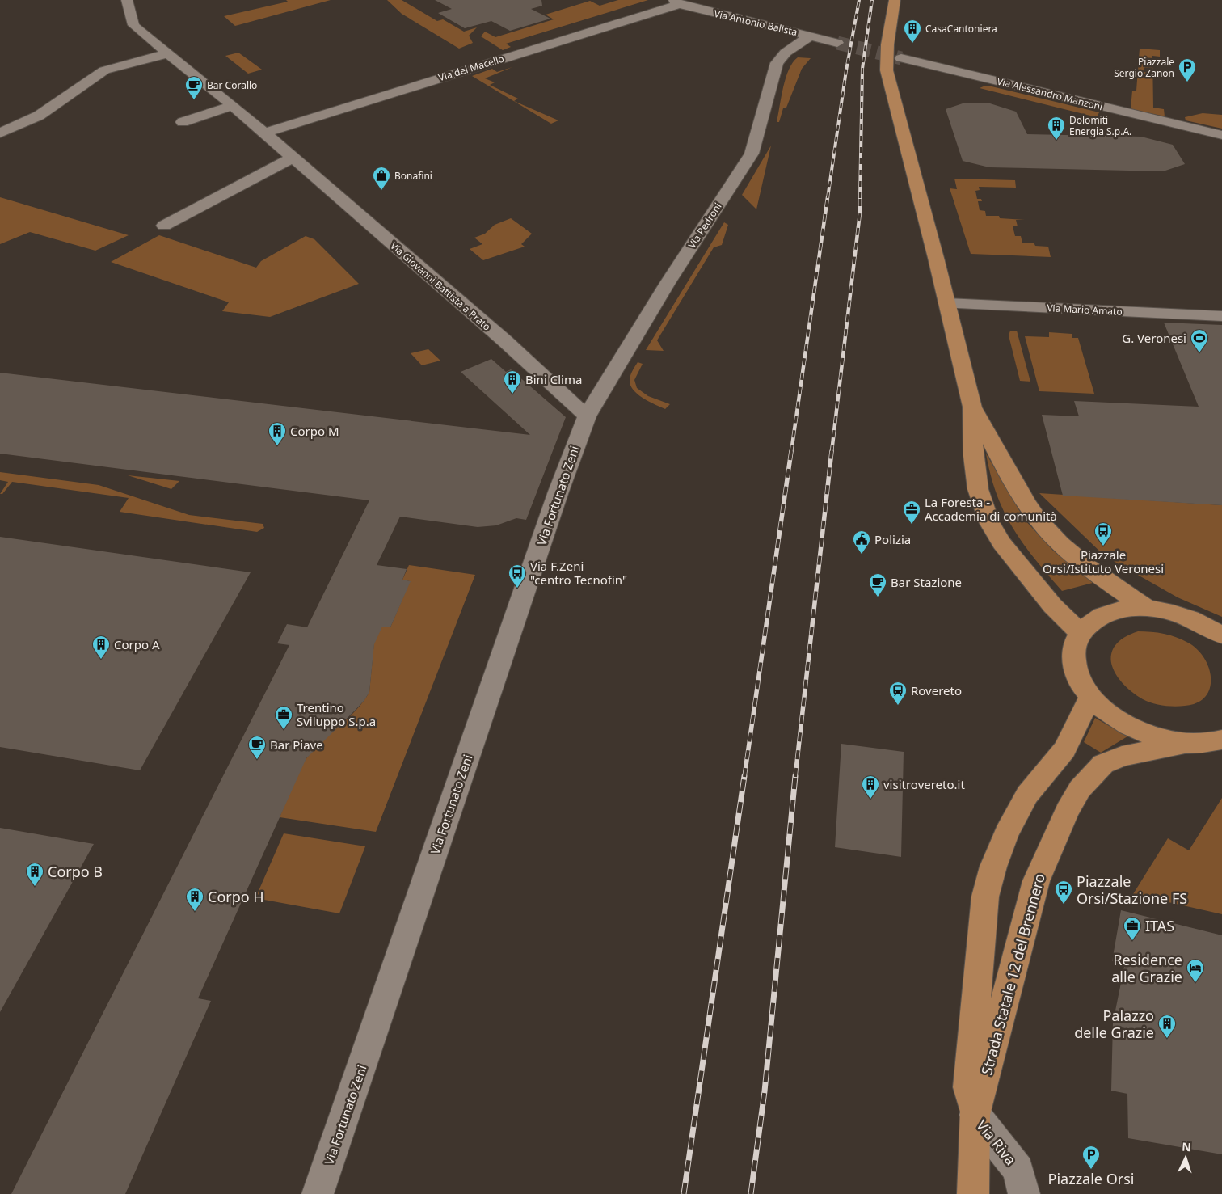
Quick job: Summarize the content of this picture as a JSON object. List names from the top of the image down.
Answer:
{
  "streets": {
    "main road": ["Strada Statale 12 del Brennero"],
    "street": [
      "Via Antonio Balista",
      "Via del Macello",
      "Via Alessandro Manzoni",
      "Via Pedroni",
      "Via Giovanni Battista a Prato",
      "Via Mario Amato",
      "Via Fortunato Zeni",
      "Via Riva"
    ]
  },
  "crossings": [
    ["Via Antonio Balista", "Via del Macello"],
    ["Via Antonio Balista", "Via Pedroni"],
    ["Via del Macello", "Via Giovanni Battista a Prato"],
    ["Via Pedroni", "Via Giovanni Battista a Prato"],
    ["Via Pedroni", "Via Fortunato Zeni"],
    ["Via Giovanni Battista a Prato", "Via Fortunato Zeni"],
    ["Strada Statale 12 del Brennero", "Via Riva"]
  ],
  "places": {
    "building": [
      "CasaCantoniera",
      "Dolomiti Energia S.p.A.",
      "Bini Clima",
      "Corpo M",
      "Corpo A",
      "visitrovereto.it",
      "Corpo B",
      "Corpo H",
      "Palazzo delle Grazie"
    ],
    "parking": ["Piazzale Sergio Zanon", "Piazzale Orsi"],
    "cafe": ["Bar Corallo", "Bar Stazione", "Bar Piave"],
    "shop": ["Bonafini"],
    "sports": ["G. Veronesi"],
    "office": ["La Foresta - Accademia di comunità", "Trentino Sviluppo S.p.a", "ITAS"],
    "bus stop": ["Piazzale Orsi/Istituto Veronesi", "Via F.Zeni \"centro Tecnofin\"", "Piazzale Orsi/Stazione FS"],
    "public building": ["Polizia"],
    "station": ["Rovereto"],
    "hotel": ["Residence alle Grazie"]
  },
  "north": "top"
}
